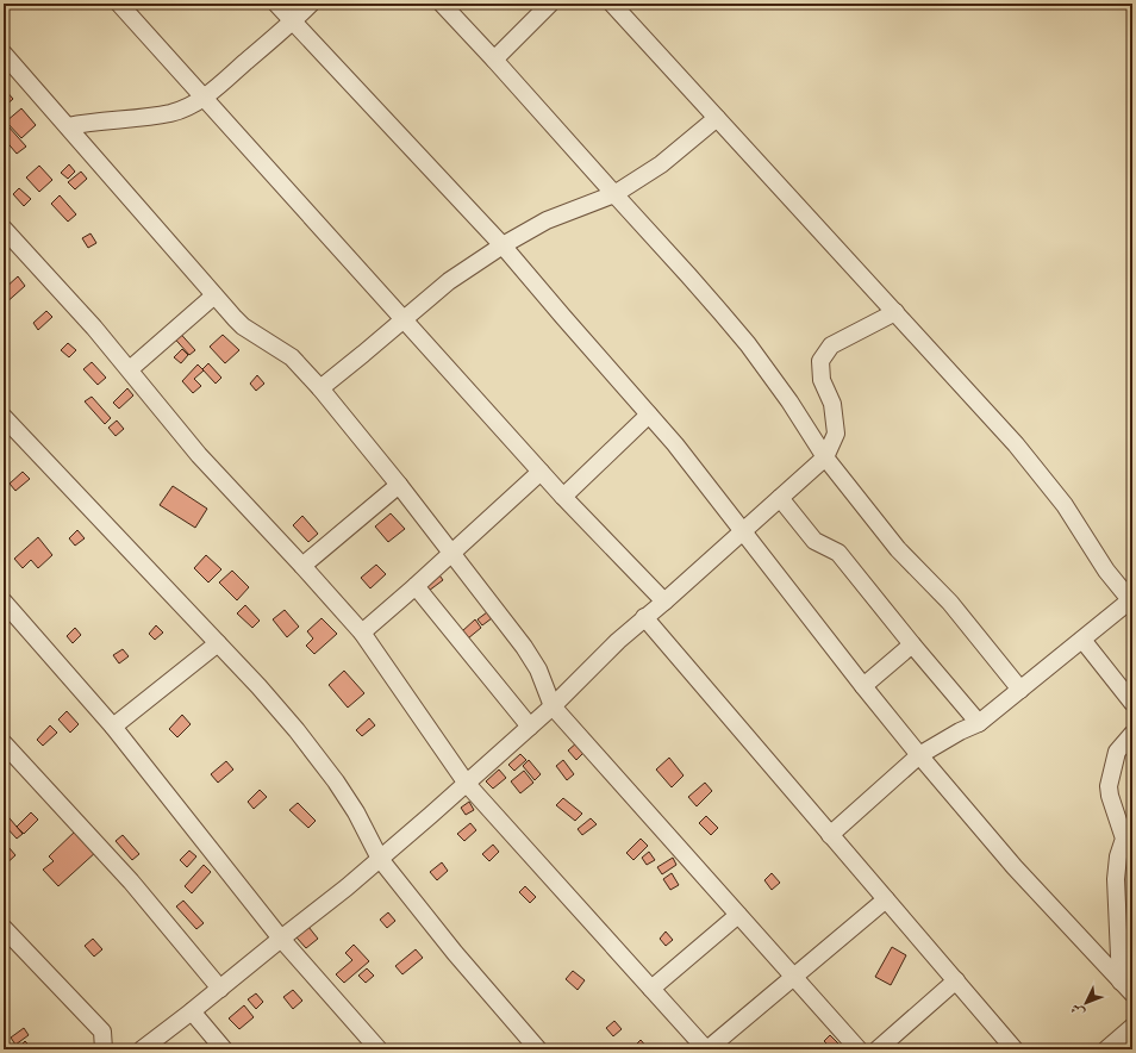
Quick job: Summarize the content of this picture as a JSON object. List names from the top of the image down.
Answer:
{
  "north": "bottom left"
}
